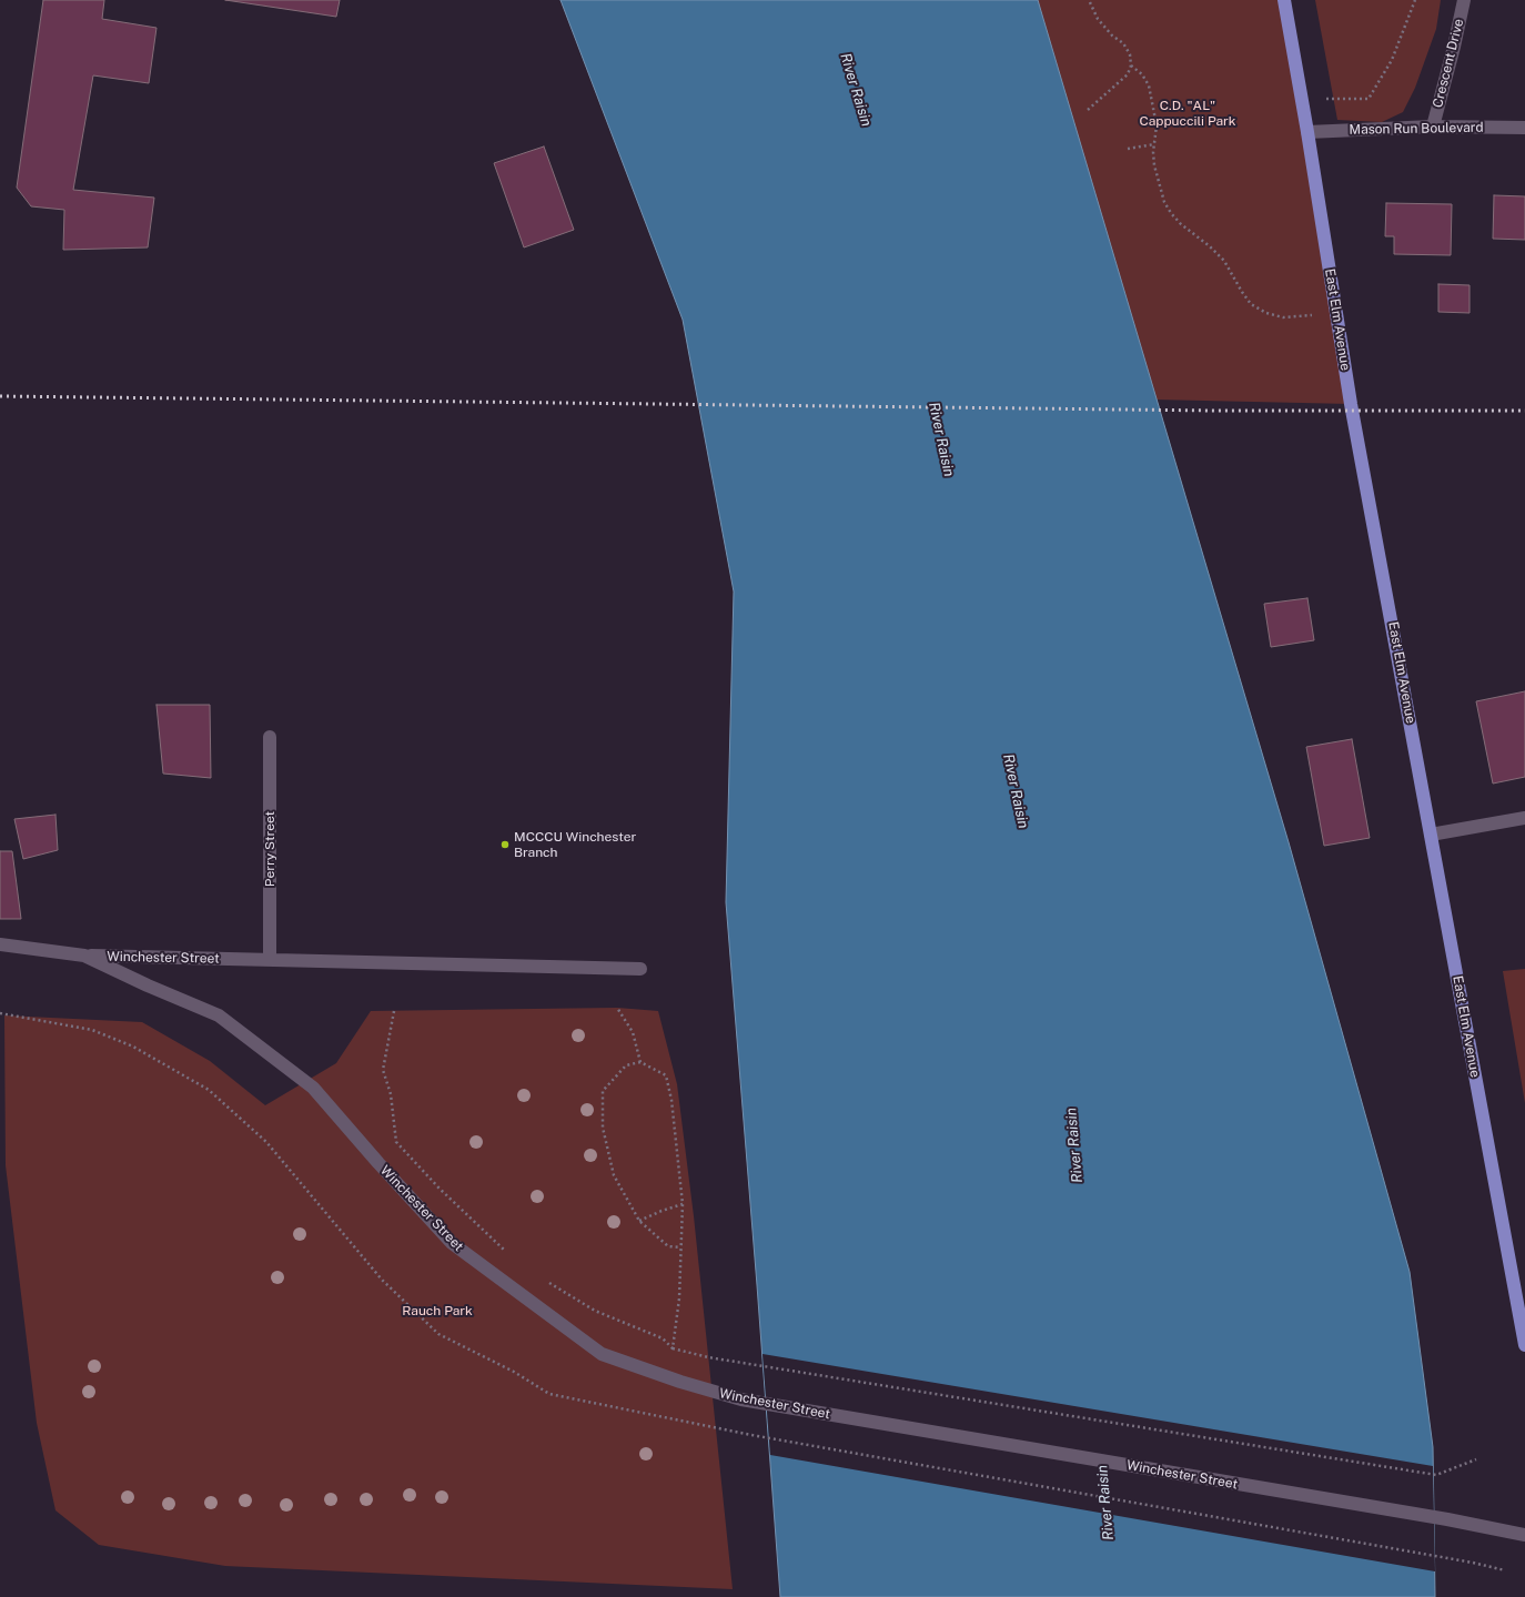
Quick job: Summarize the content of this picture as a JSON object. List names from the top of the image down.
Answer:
{
  "streets": {
    "main road": ["East Elm Avenue"],
    "street": [
      "Crescent Drive",
      "Mason Run Boulevard",
      "Perry Street",
      "Winchester Street"
    ]
  },
  "crossings": [
    ["Crescent Drive", "Mason Run Boulevard"],
    ["Mason Run Boulevard", "East Elm Avenue"],
    ["Perry Street", "Winchester Street"]
  ],
  "water": ["River Raisin"],
  "parks": ["C.D. \"AL\" Cappuccili Park", "Rauch Park"],
  "places": ["MCCCU Winchester Branch"]
}
